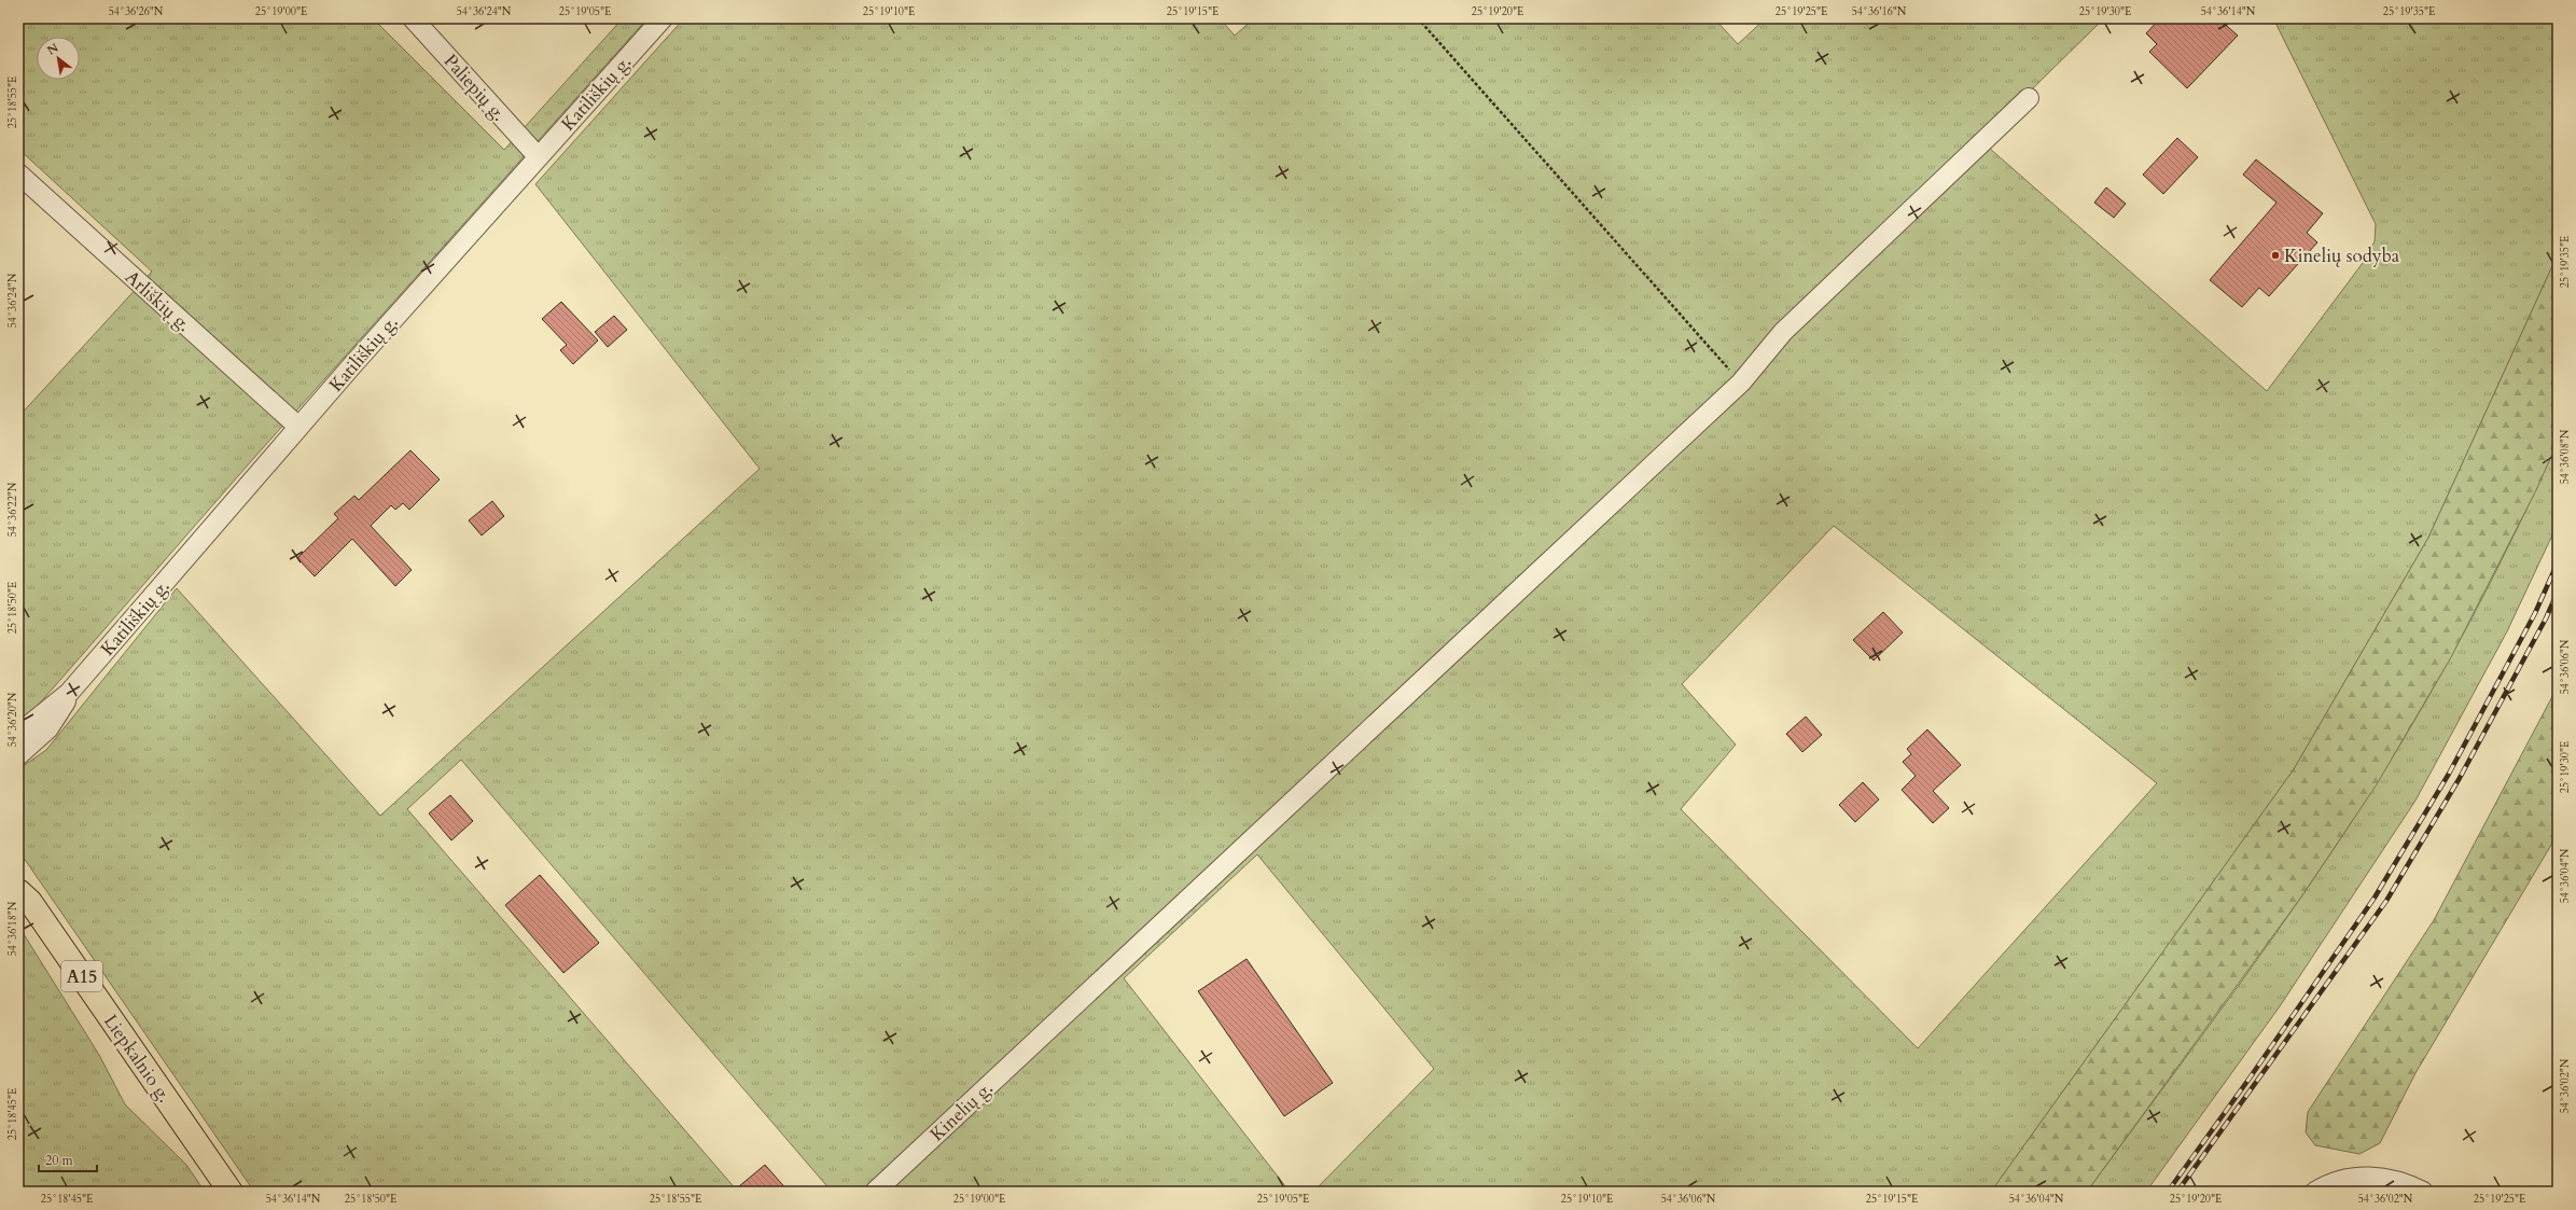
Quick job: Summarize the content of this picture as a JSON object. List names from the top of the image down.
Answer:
{
  "streets": {
    "highway": ["A15", "Liepkalnio g."],
    "street": [
      "Paliepių g.",
      "Katiliškių g.",
      "Arliškių g.",
      "Kinelių g."
    ]
  },
  "crossings": [
    ["Paliepių g.", "Katiliškių g."],
    ["Katiliškių g.", "Arliškių g."]
  ],
  "places": ["Kinelių sodyba"],
  "scale_bar": "20 m",
  "north": "top left",
  "coordinates": [
    "54°36'26\"N",
    "25°19'00\"E",
    "54°36'24\"N",
    "25°19'05\"E",
    "25°19'10\"E",
    "25°19'15\"E",
    "25°19'20\"E",
    "25°19'25\"E",
    "54°36'16\"N",
    "25°19'30\"E",
    "54°36'14\"N",
    "25°19'35\"E",
    "25°18'55\"E",
    "54°36'08\"N",
    "54°36'22\"N",
    "25°18'50\"E",
    "54°36'06\"N",
    "54°36'20\"N",
    "54°36'04\"N",
    "54°36'18\"N",
    "54°36'02\"N",
    "25°18'45\"E"
  ]
}
